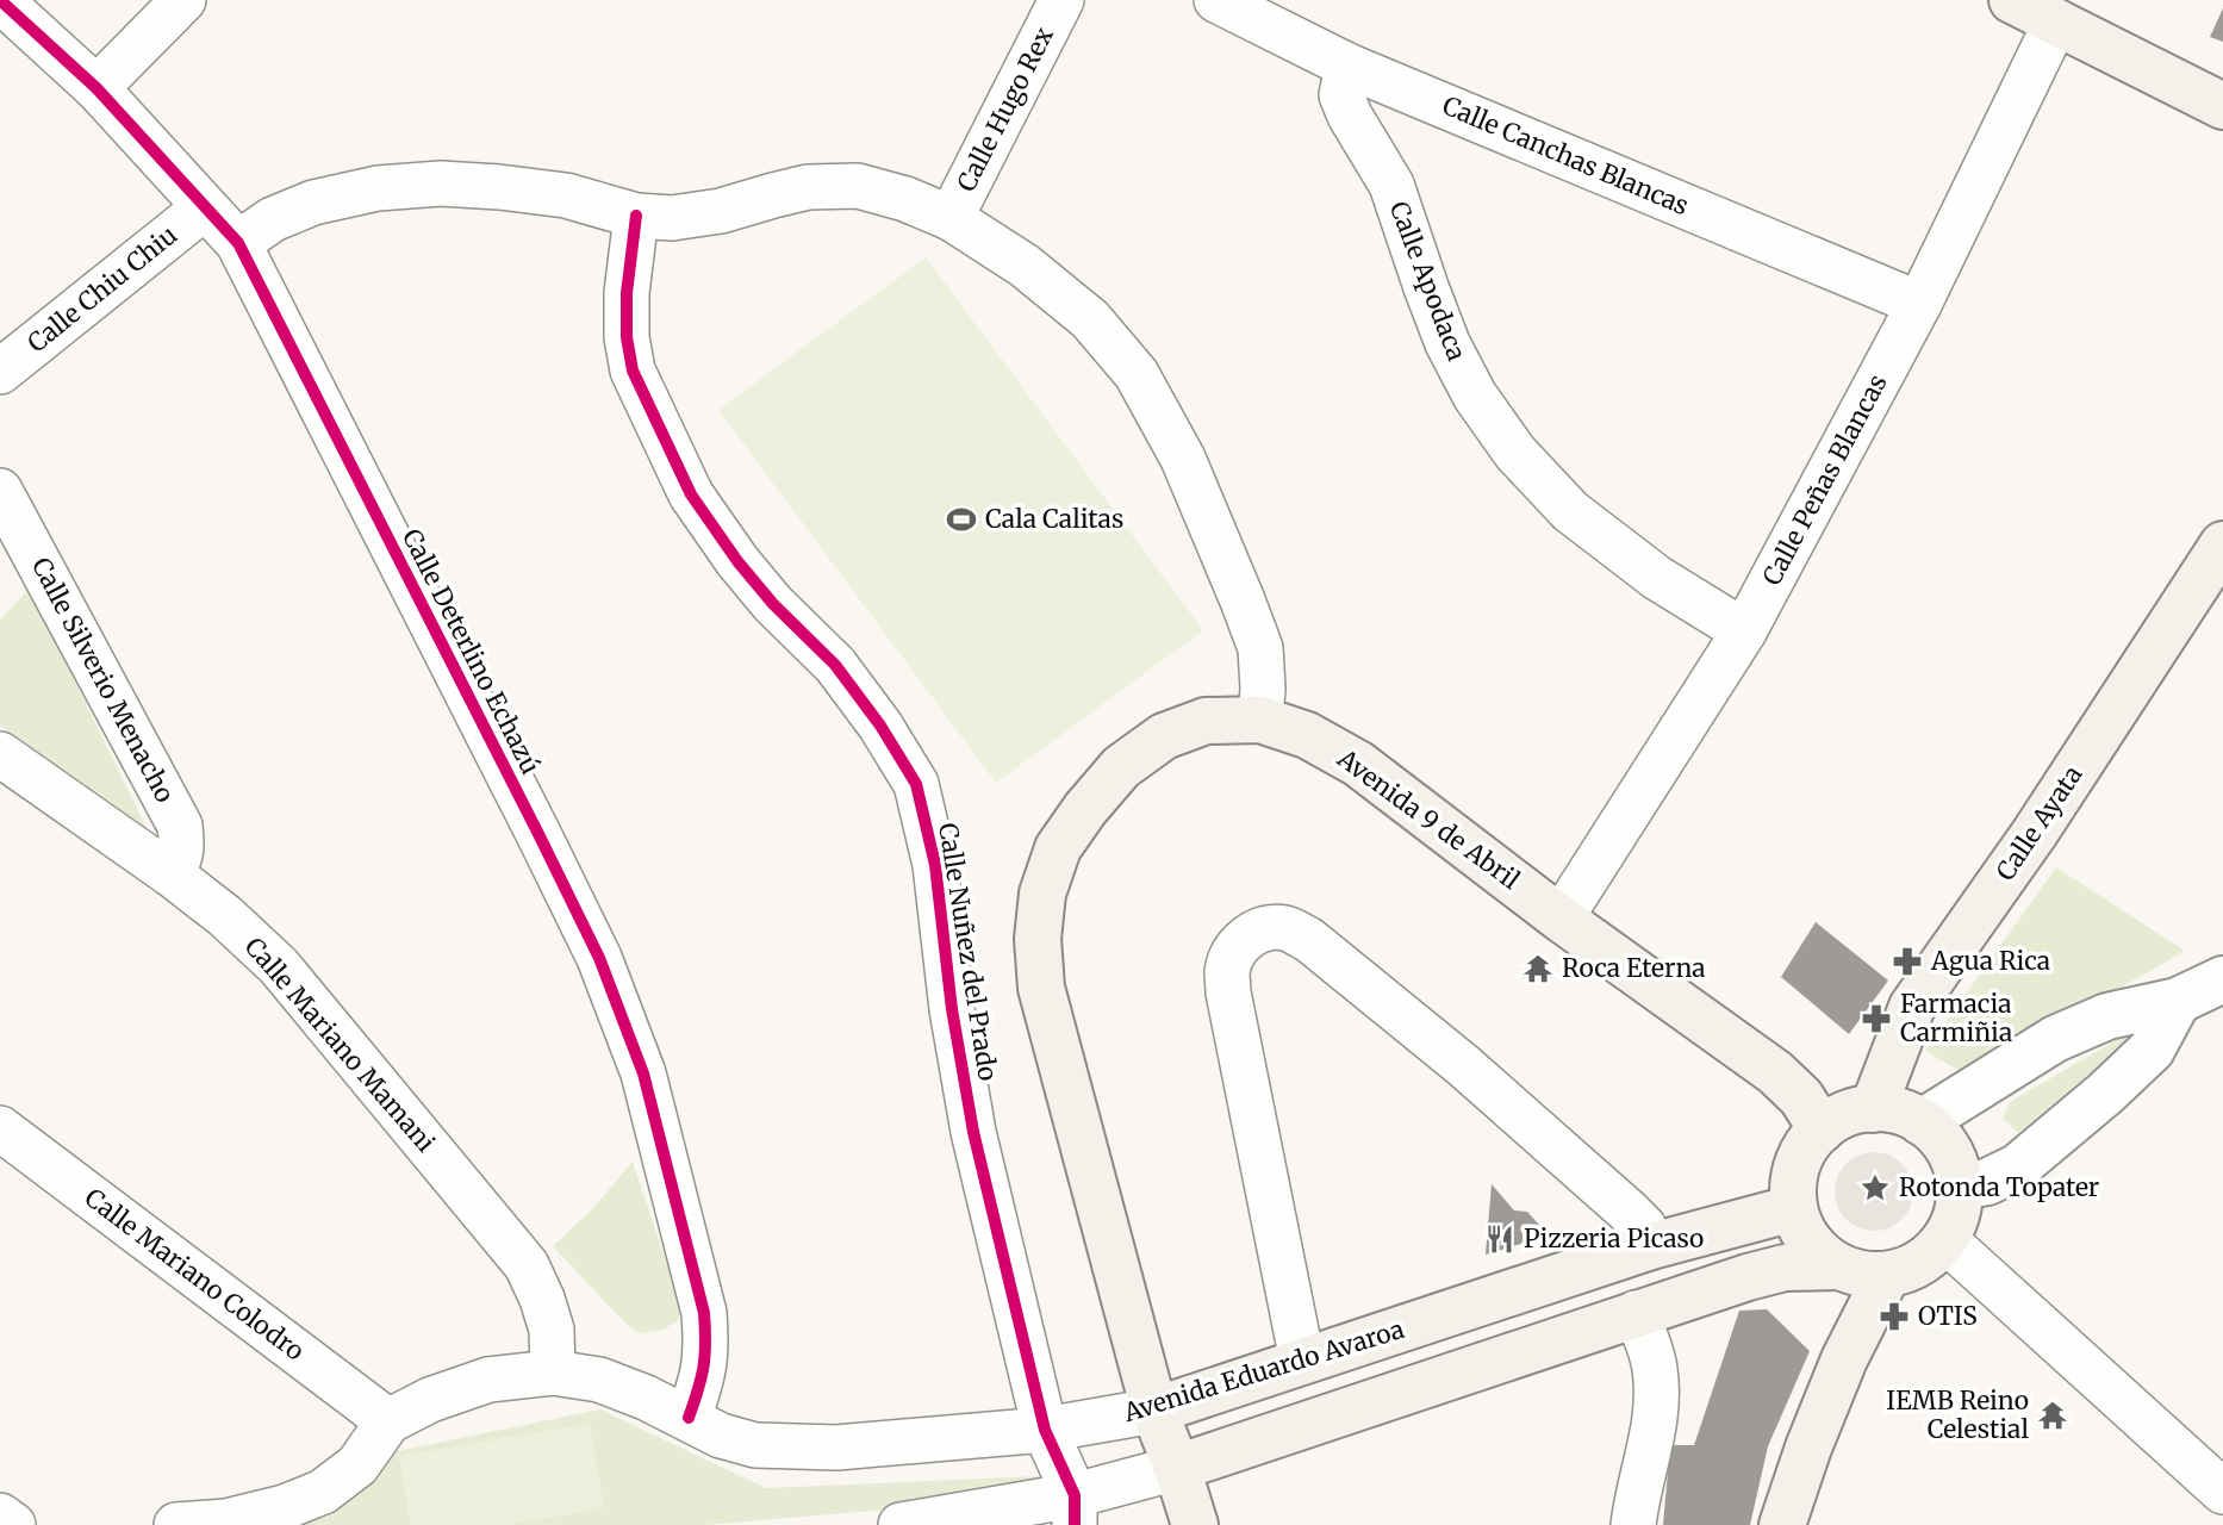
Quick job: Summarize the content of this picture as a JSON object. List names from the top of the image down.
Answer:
{
  "streets": {
    "main road": ["Avenida 9 de Abril", "Calle Ayata", "Avenida Eduardo Avaroa"],
    "street": [
      "Calle Hugo Rex",
      "Calle Canchas Blancas",
      "Calle Apodaca",
      "Calle Chiu Chiu",
      "Calle Peñas Blancas",
      "Calle Deterlino Echazú",
      "Calle Silverio Menacho",
      "Calle Nuñez del Prado",
      "Calle Mariano Mamani",
      "Calle Mariano Colodro"
    ]
  },
  "crossings": [
    ["Calle Canchas Blancas", "Calle Apodaca"],
    ["Calle Canchas Blancas", "Calle Peñas Blancas"],
    ["Calle Apodaca", "Calle Peñas Blancas"],
    ["Calle Chiu Chiu", "Calle Deterlino Echazú"],
    ["Calle Peñas Blancas", "Avenida 9 de Abril"],
    ["Calle Deterlino Echazú", "Avenida Eduardo Avaroa"],
    ["Calle Silverio Menacho", "Calle Mariano Mamani"],
    ["Avenida 9 de Abril", "Calle Ayata"],
    ["Avenida 9 de Abril", "Avenida Eduardo Avaroa"],
    ["Calle Ayata", "Avenida Eduardo Avaroa"],
    ["Calle Nuñez del Prado", "Avenida Eduardo Avaroa"],
    ["Calle Mariano Mamani", "Avenida Eduardo Avaroa"],
    ["Calle Mariano Colodro", "Avenida Eduardo Avaroa"]
  ],
  "places": {
    "sports": ["Cala Calitas"],
    "pharmacy": ["Agua Rica", "Farmacia Carmiñia", "OTIS"],
    "temple": ["Roca Eterna", "IEMB Reino Celestial"],
    "place": ["Rotonda Topater"],
    "restaurant": ["Pizzeria Picaso"]
  }
}
